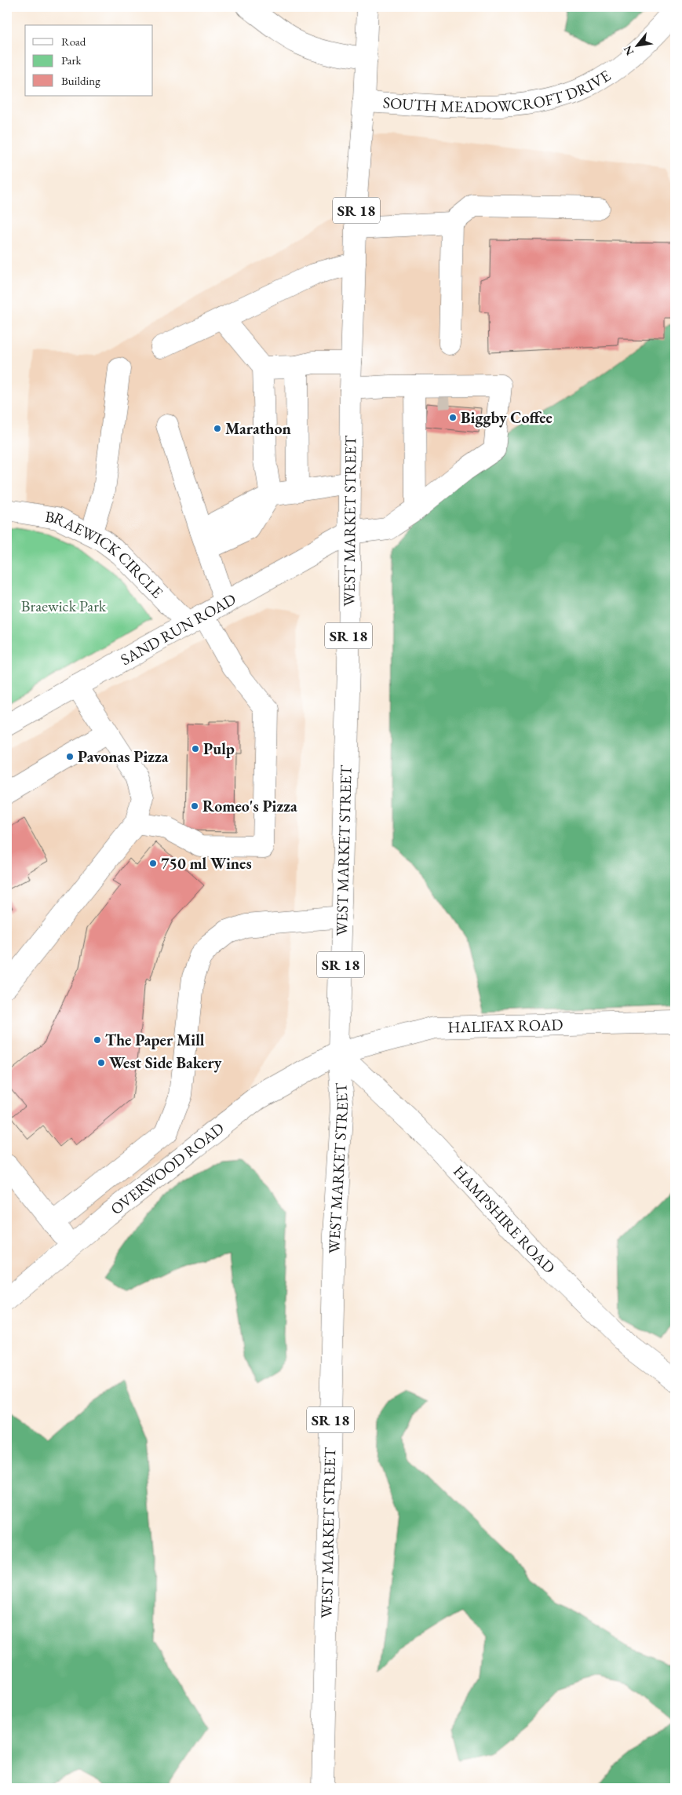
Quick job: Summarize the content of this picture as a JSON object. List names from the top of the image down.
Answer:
{
  "streets": {
    "street": [
      "SOUTH MEADOWCROFT DRIVE",
      "SR 18",
      "WEST MARKET STREET",
      "BRAEWICK CIRCLE",
      "SAND RUN ROAD",
      "HALIFAX ROAD",
      "OVERWOOD ROAD",
      "HAMPSHIRE ROAD"
    ]
  },
  "crossings": [
    ["SOUTH MEADOWCROFT DRIVE", "WEST MARKET STREET"],
    ["WEST MARKET STREET", "SAND RUN ROAD"],
    ["WEST MARKET STREET", "HALIFAX ROAD"],
    ["WEST MARKET STREET", "OVERWOOD ROAD"],
    ["WEST MARKET STREET", "HAMPSHIRE ROAD"],
    ["BRAEWICK CIRCLE", "SAND RUN ROAD"],
    ["HALIFAX ROAD", "OVERWOOD ROAD"],
    ["HALIFAX ROAD", "HAMPSHIRE ROAD"],
    ["OVERWOOD ROAD", "HAMPSHIRE ROAD"]
  ],
  "parks": ["Braewick Park"],
  "places": [
    "Biggby Coffee",
    "Marathon",
    "Pulp",
    "Pavonas Pizza",
    "Romeo's Pizza",
    "750 ml Wines",
    "The Paper Mill",
    "West Side Bakery"
  ],
  "legend": ["Road", "Park", "Building"],
  "north": "bottom left"
}
